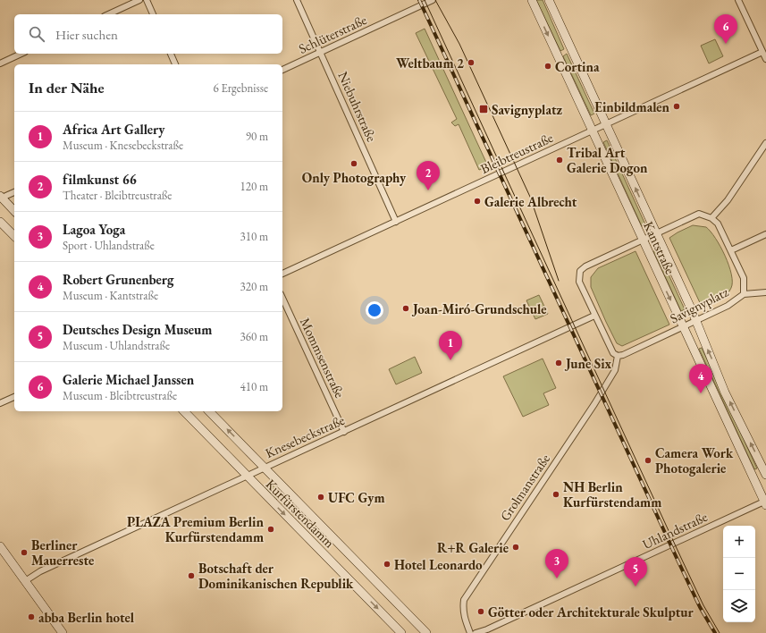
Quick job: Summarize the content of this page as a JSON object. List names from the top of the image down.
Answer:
{
  "streets": {
    "main road": ["Kantstraße", "Kurfürstendamm"],
    "street": [
      "Schlüterstraße",
      "Niebuhrstraße",
      "Bleibtreustraße",
      "Savignyplatz",
      "Mommsenstraße",
      "Knesebeckstraße",
      "Grolmanstraße",
      "Uhlandstraße"
    ]
  },
  "crossings": [
    ["Schlüterstraße", "Niebuhrstraße"],
    ["Niebuhrstraße", "Bleibtreustraße"],
    ["Bleibtreustraße", "Kantstraße"],
    ["Kantstraße", "Savignyplatz"],
    ["Kantstraße", "Uhlandstraße"],
    ["Savignyplatz", "Grolmanstraße"],
    ["Mommsenstraße", "Knesebeckstraße"],
    ["Knesebeckstraße", "Kurfürstendamm"]
  ],
  "places": {
    "other": [
      "Weltbaum 2",
      "Cortina",
      "Einbildmalen",
      "Tribal Art Galerie Dogon",
      "Only Photography",
      "Galerie Albrecht",
      "Joan-Miró-Grundschule",
      "June Six",
      "Camera Work Photogalerie",
      "NH Berlin Kurfürstendamm",
      "UFC Gym",
      "PLAZA Premium Berlin Kurfürstendamm",
      "R+R Galerie",
      "Berliner Mauerreste",
      "Hotel Leonardo",
      "Botschaft der Dominikanischen Republik",
      "Götter oder Architekturale Skulptur",
      "abba Berlin hotel"
    ],
    "transit": ["Savignyplatz"]
  },
  "page": {
    "pins": [
      "6",
      "2",
      "1",
      "4",
      "3",
      "5"
    ],
    "search": "Hier suchen",
    "heading": ["In der Nähe", "6 Ergebnisse"],
    "list": [
      {
        "mark": "1",
        "name": "Africa Art Gallery",
        "note": "Museum · Knesebeckstraße",
        "value": "90 m"
      },
      {
        "mark": "2",
        "name": "filmkunst 66",
        "note": "Theater · Bleibtreustraße",
        "value": "120 m"
      },
      {
        "mark": "3",
        "name": "Lagoa Yoga",
        "note": "Sport · Uhlandstraße",
        "value": "310 m"
      },
      {
        "mark": "4",
        "name": "Robert Grunenberg",
        "note": "Museum · Kantstraße",
        "value": "320 m"
      },
      {
        "mark": "5",
        "name": "Deutsches Design Museum",
        "note": "Museum · Uhlandstraße",
        "value": "360 m"
      },
      {
        "mark": "6",
        "name": "Galerie Michael Janssen",
        "note": "Museum · Bleibtreustraße",
        "value": "410 m"
      }
    ],
    "map_buttons": ["+", "−"]
  }
}
